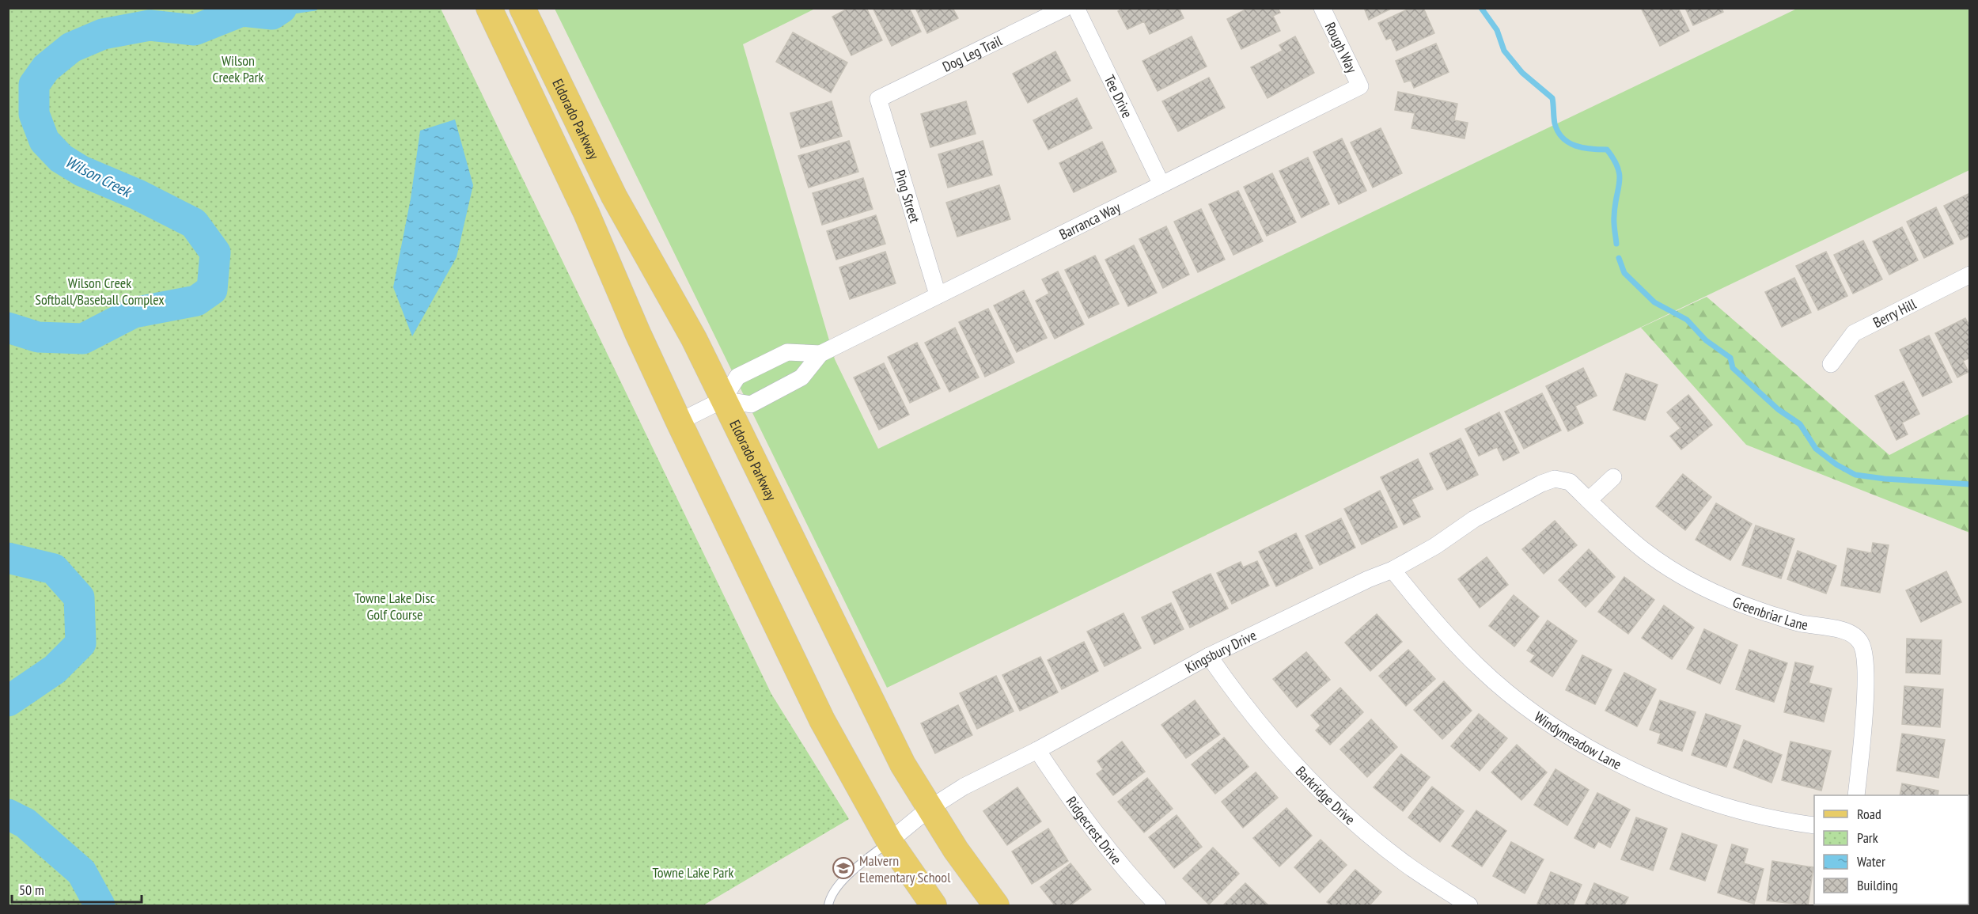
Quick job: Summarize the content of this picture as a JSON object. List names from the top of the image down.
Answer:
{
  "streets": {
    "main road": ["Eldorado Parkway"],
    "street": [
      "Rough Way",
      "Dog Leg Trail",
      "Tee Drive",
      "Ping Street",
      "Barranca Way",
      "Berry Hill",
      "Greenbriar Lane",
      "Kingsbury Drive",
      "Windymeadow Lane",
      "Barkridge Drive",
      "Ridgecrest Drive"
    ]
  },
  "crossings": [
    ["Rough Way", "Barranca Way"],
    ["Dog Leg Trail", "Ping Street"],
    ["Tee Drive", "Barranca Way"],
    ["Eldorado Parkway", "Barranca Way"],
    ["Eldorado Parkway", "Kingsbury Drive"],
    ["Ping Street", "Barranca Way"],
    ["Greenbriar Lane", "Kingsbury Drive"],
    ["Kingsbury Drive", "Windymeadow Lane"],
    ["Kingsbury Drive", "Barkridge Drive"],
    ["Kingsbury Drive", "Ridgecrest Drive"]
  ],
  "water": ["Wilson Creek"],
  "parks": [
    "Wilson Creek Park",
    "Wilson Creek Softball/Baseball Complex",
    "Towne Lake Disc Golf Course",
    "Towne Lake Park"
  ],
  "places": {
    "school or university": ["Malvern Elementary School"]
  },
  "legend": [
    "Road",
    "Park",
    "Water",
    "Building"
  ],
  "scale_bar": "50 m"
}
